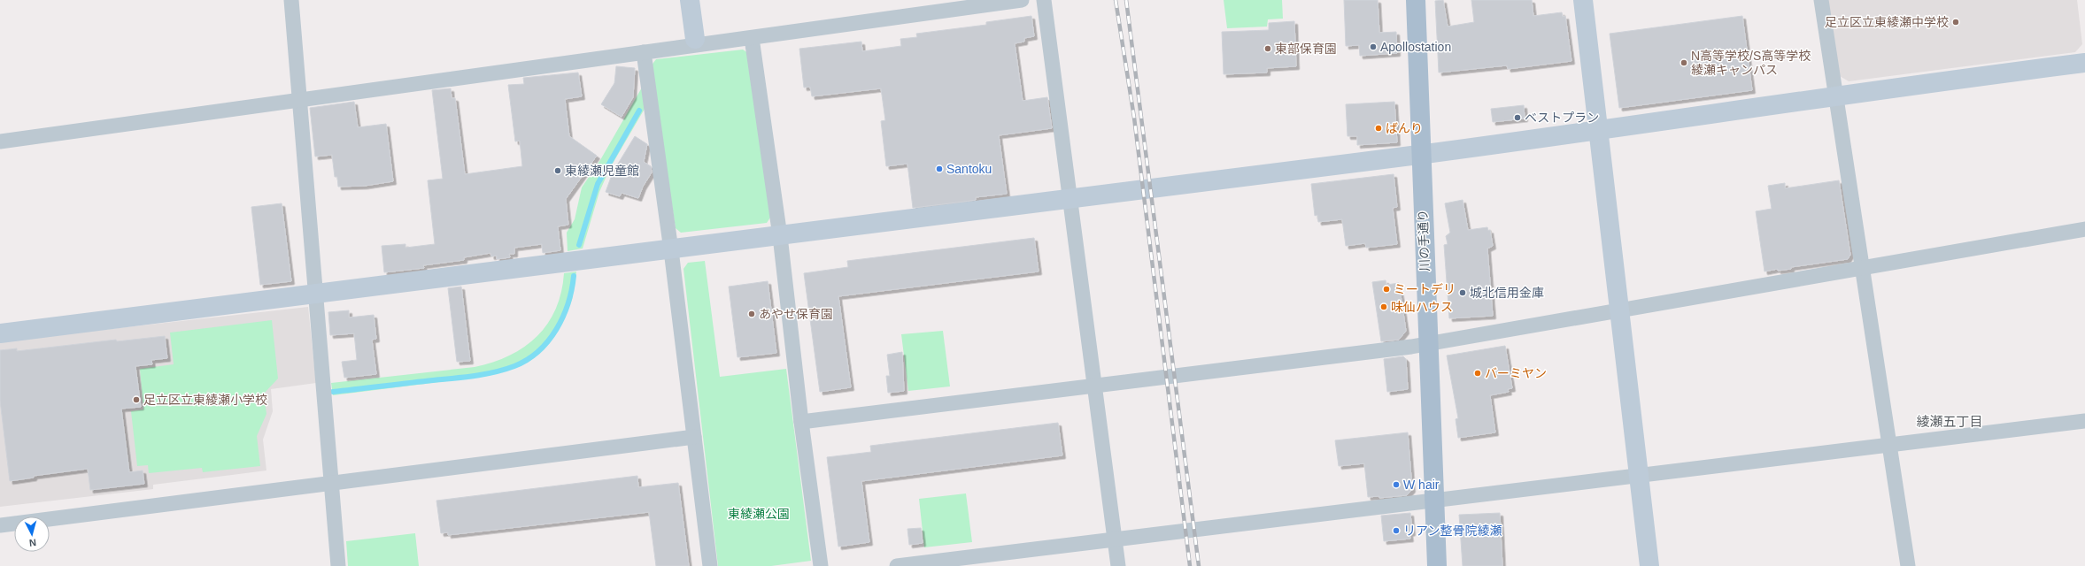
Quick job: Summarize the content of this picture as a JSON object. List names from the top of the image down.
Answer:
{
  "streets": {
    "main road": ["川の手通り"]
  },
  "districts": ["綾瀬五丁目"],
  "parks": ["東綾瀬公園"],
  "places": [
    "足立区立東綾瀬中学校",
    "Apollostation",
    "東部保育園",
    "N高等学校/S高等学校 綾瀬キャンパス",
    "ベストプラン",
    "ばんり",
    "Santoku",
    "東綾瀬児童館",
    "ミートデリ",
    "城北信用金庫",
    "味仙ハウス",
    "あやせ保育園",
    "バーミヤン",
    "足立区立東綾瀬小学校",
    "W hair",
    "リアン整骨院綾瀬"
  ],
  "north": "bottom"
}
